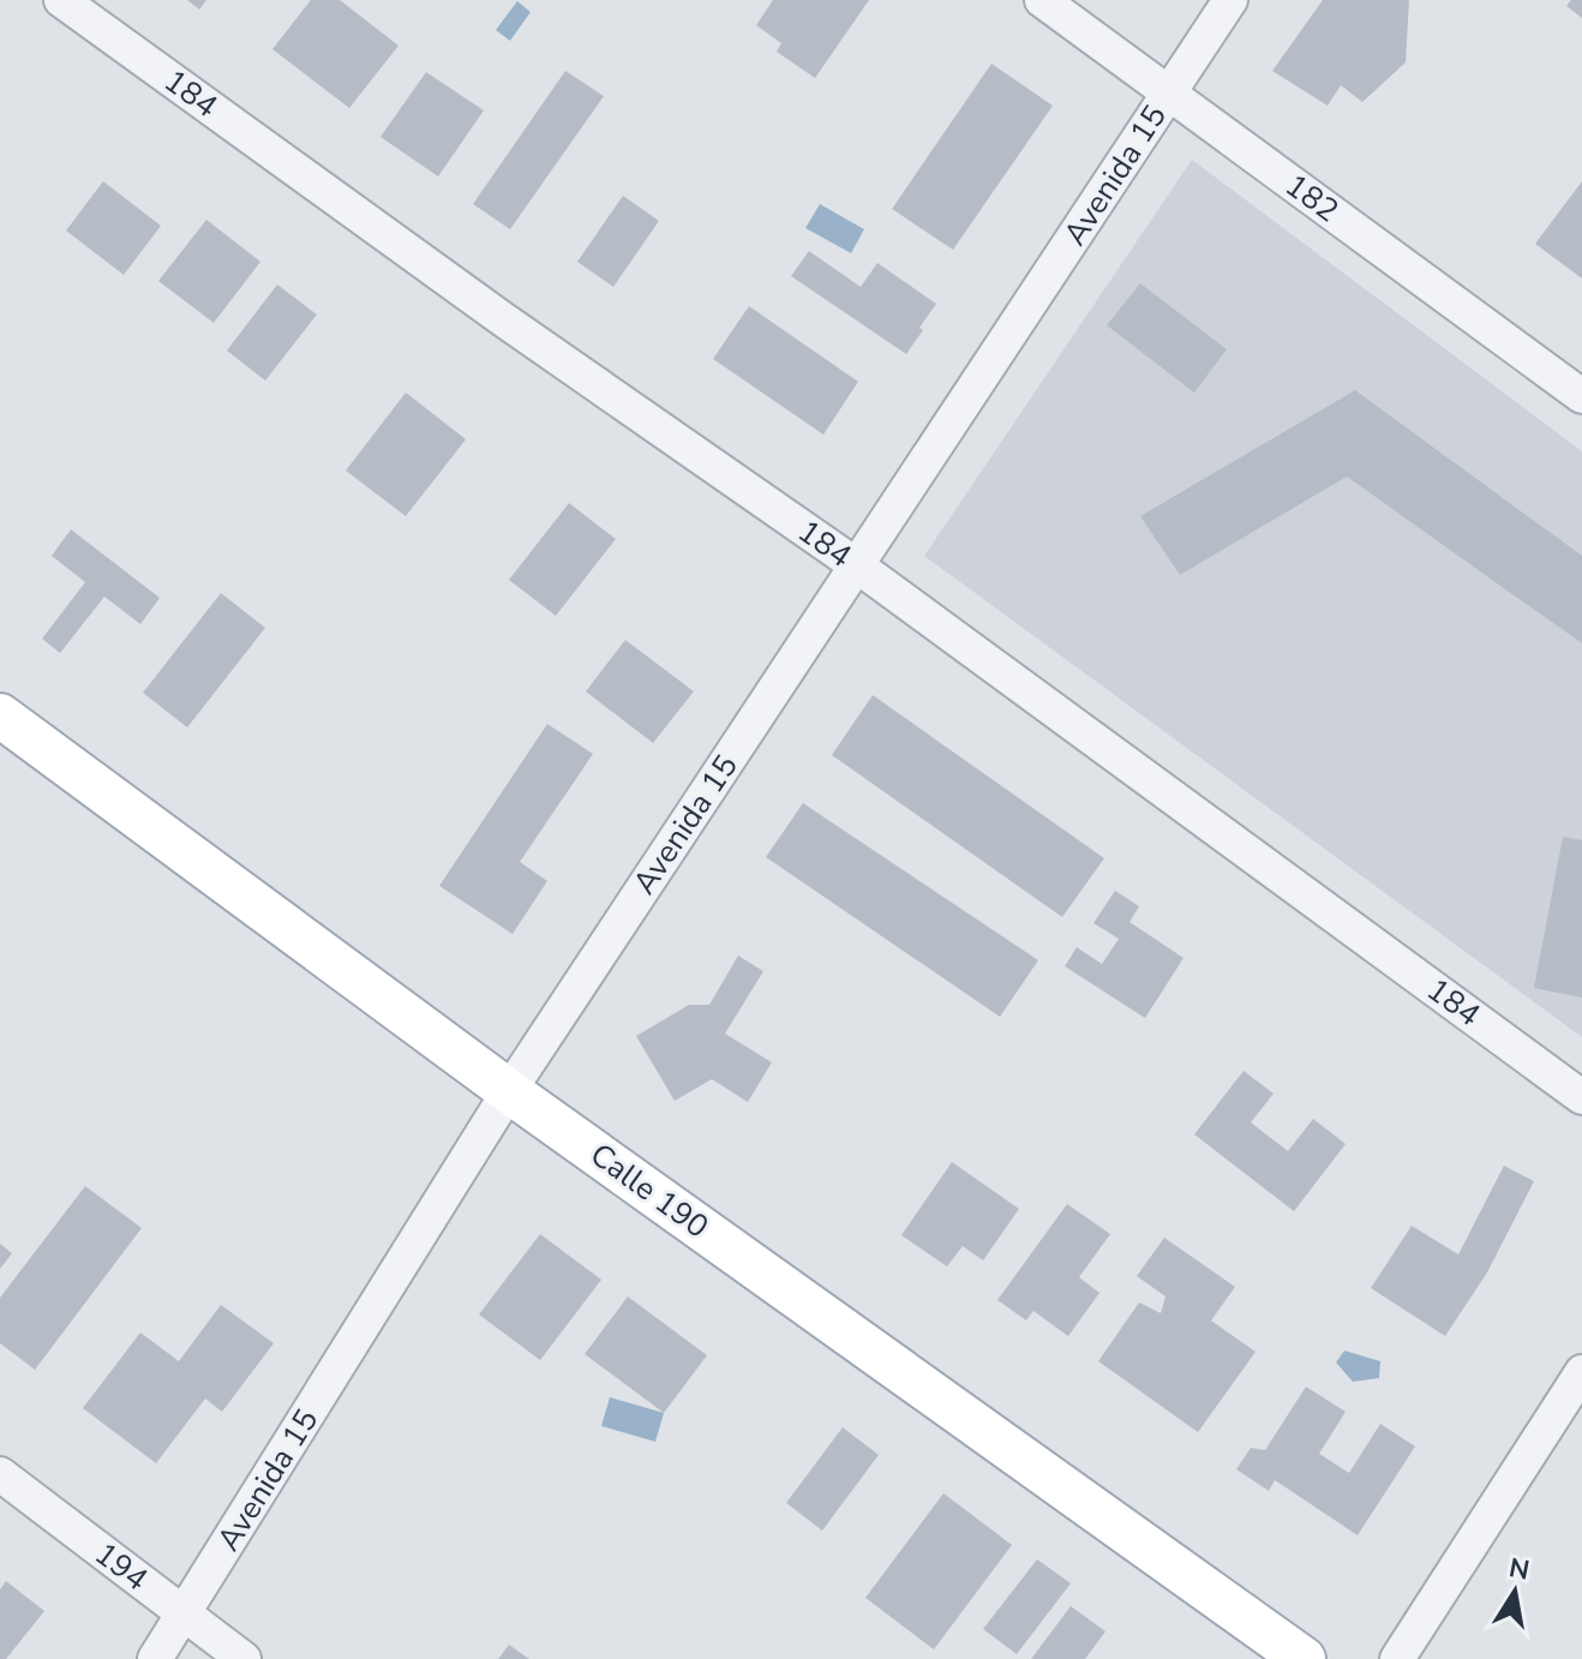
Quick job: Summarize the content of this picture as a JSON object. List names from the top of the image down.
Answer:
{
  "streets": {
    "main road": ["Calle 190"],
    "street": [
      "184",
      "Avenida 15",
      "182",
      "194"
    ]
  },
  "crossings": [
    ["184", "Avenida 15"],
    ["Avenida 15", "182"],
    ["Avenida 15", "Calle 190"],
    ["Avenida 15", "194"]
  ],
  "north": "top"
}
